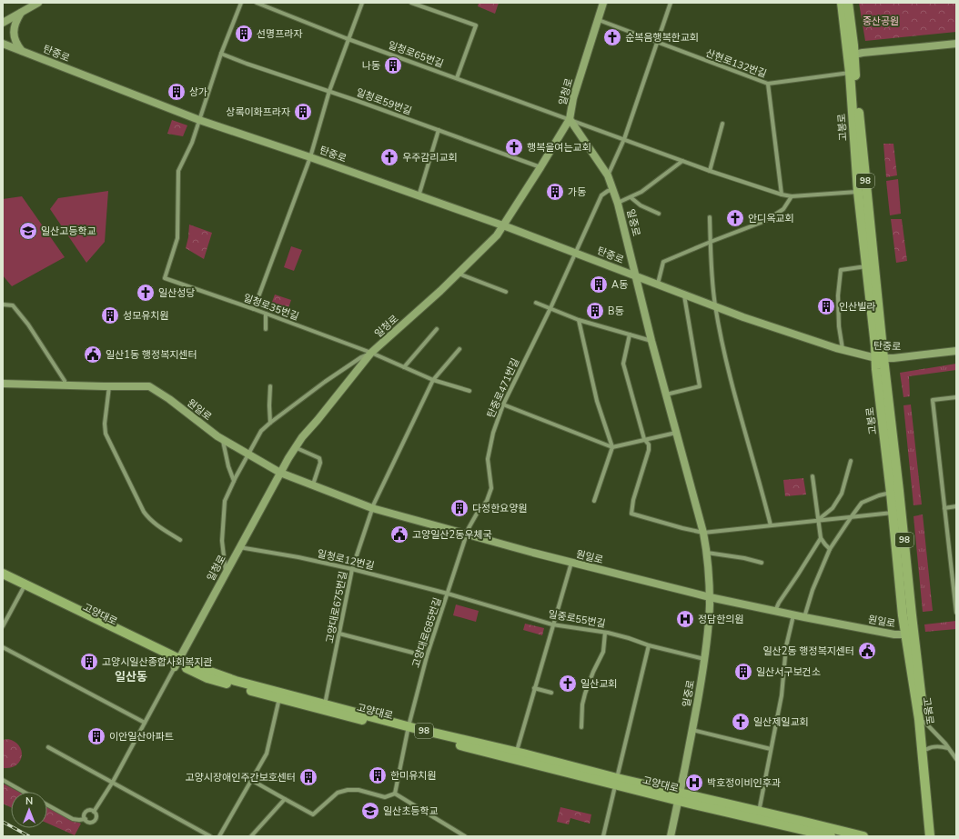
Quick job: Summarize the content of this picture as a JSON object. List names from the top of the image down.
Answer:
{
  "streets": {
    "main road": ["고봉로", "98", "고양대로"],
    "street": [
      "탄중로",
      "일청로65번길",
      "산현로132번길",
      "일청로",
      "일청로59번길",
      "일중로",
      "일청로35번길",
      "탄중로471번길",
      "원일로",
      "일청로12번길",
      "고양대로675번길",
      "일중로55번길",
      "고양대로685번길"
    ]
  },
  "crossings": [
    ["탄중로", "일청로"],
    ["탄중로", "고봉로"],
    ["탄중로", "일중로"],
    ["탄중로", "일청로35번길"],
    ["탄중로", "탄중로471번길"],
    ["일청로65번길", "일청로"],
    ["일청로65번길", "고봉로"],
    ["일청로65번길", "일중로"],
    ["산현로132번길", "일청로"],
    ["산현로132번길", "고봉로"],
    ["일청로", "일청로59번길"],
    ["일청로", "일중로"],
    ["일청로", "일청로35번길"],
    ["일청로", "원일로"],
    ["일청로", "일청로12번길"],
    ["일청로", "고양대로"],
    ["고봉로", "원일로"],
    ["일중로", "탄중로471번길"],
    ["일중로", "원일로"],
    ["일중로", "고양대로"],
    ["일중로", "일중로55번길"],
    ["탄중로471번길", "원일로"],
    ["탄중로471번길", "고양대로685번길"],
    ["원일로", "고양대로675번길"],
    ["원일로", "고양대로685번길"],
    ["일청로12번길", "고양대로675번길"],
    ["일청로12번길", "일중로55번길"],
    ["일청로12번길", "고양대로685번길"],
    ["고양대로675번길", "고양대로"],
    ["고양대로", "고양대로685번길"],
    ["일중로55번길", "고양대로685번길"]
  ],
  "districts": ["일산동"],
  "parks": ["중산공원"],
  "places": {
    "building": [
      "선명프라자",
      "나동",
      "상가",
      "상록이화프라자",
      "가동",
      "A동",
      "인산빌라",
      "B동",
      "성모유치원",
      "다정한요양원",
      "고양시일산종합사회복지관",
      "일산서구보건소",
      "이안일산아파트",
      "한미유치원",
      "고양시장애인주간보호센터"
    ],
    "church": [
      "순복음행복한교회",
      "행복을여는교회",
      "우주감리교회",
      "안디옥교회",
      "일산성당",
      "일산교회",
      "일산제일교회"
    ],
    "school or university": ["일산고등학교", "일산초등학교"],
    "public building": ["일산1동 행정복지센터", "고양일산2동우체국", "일산2동 행정복지센터"],
    "hospital": ["정담한의원", "박호정이비인후과"]
  },
  "north": "top"
}
